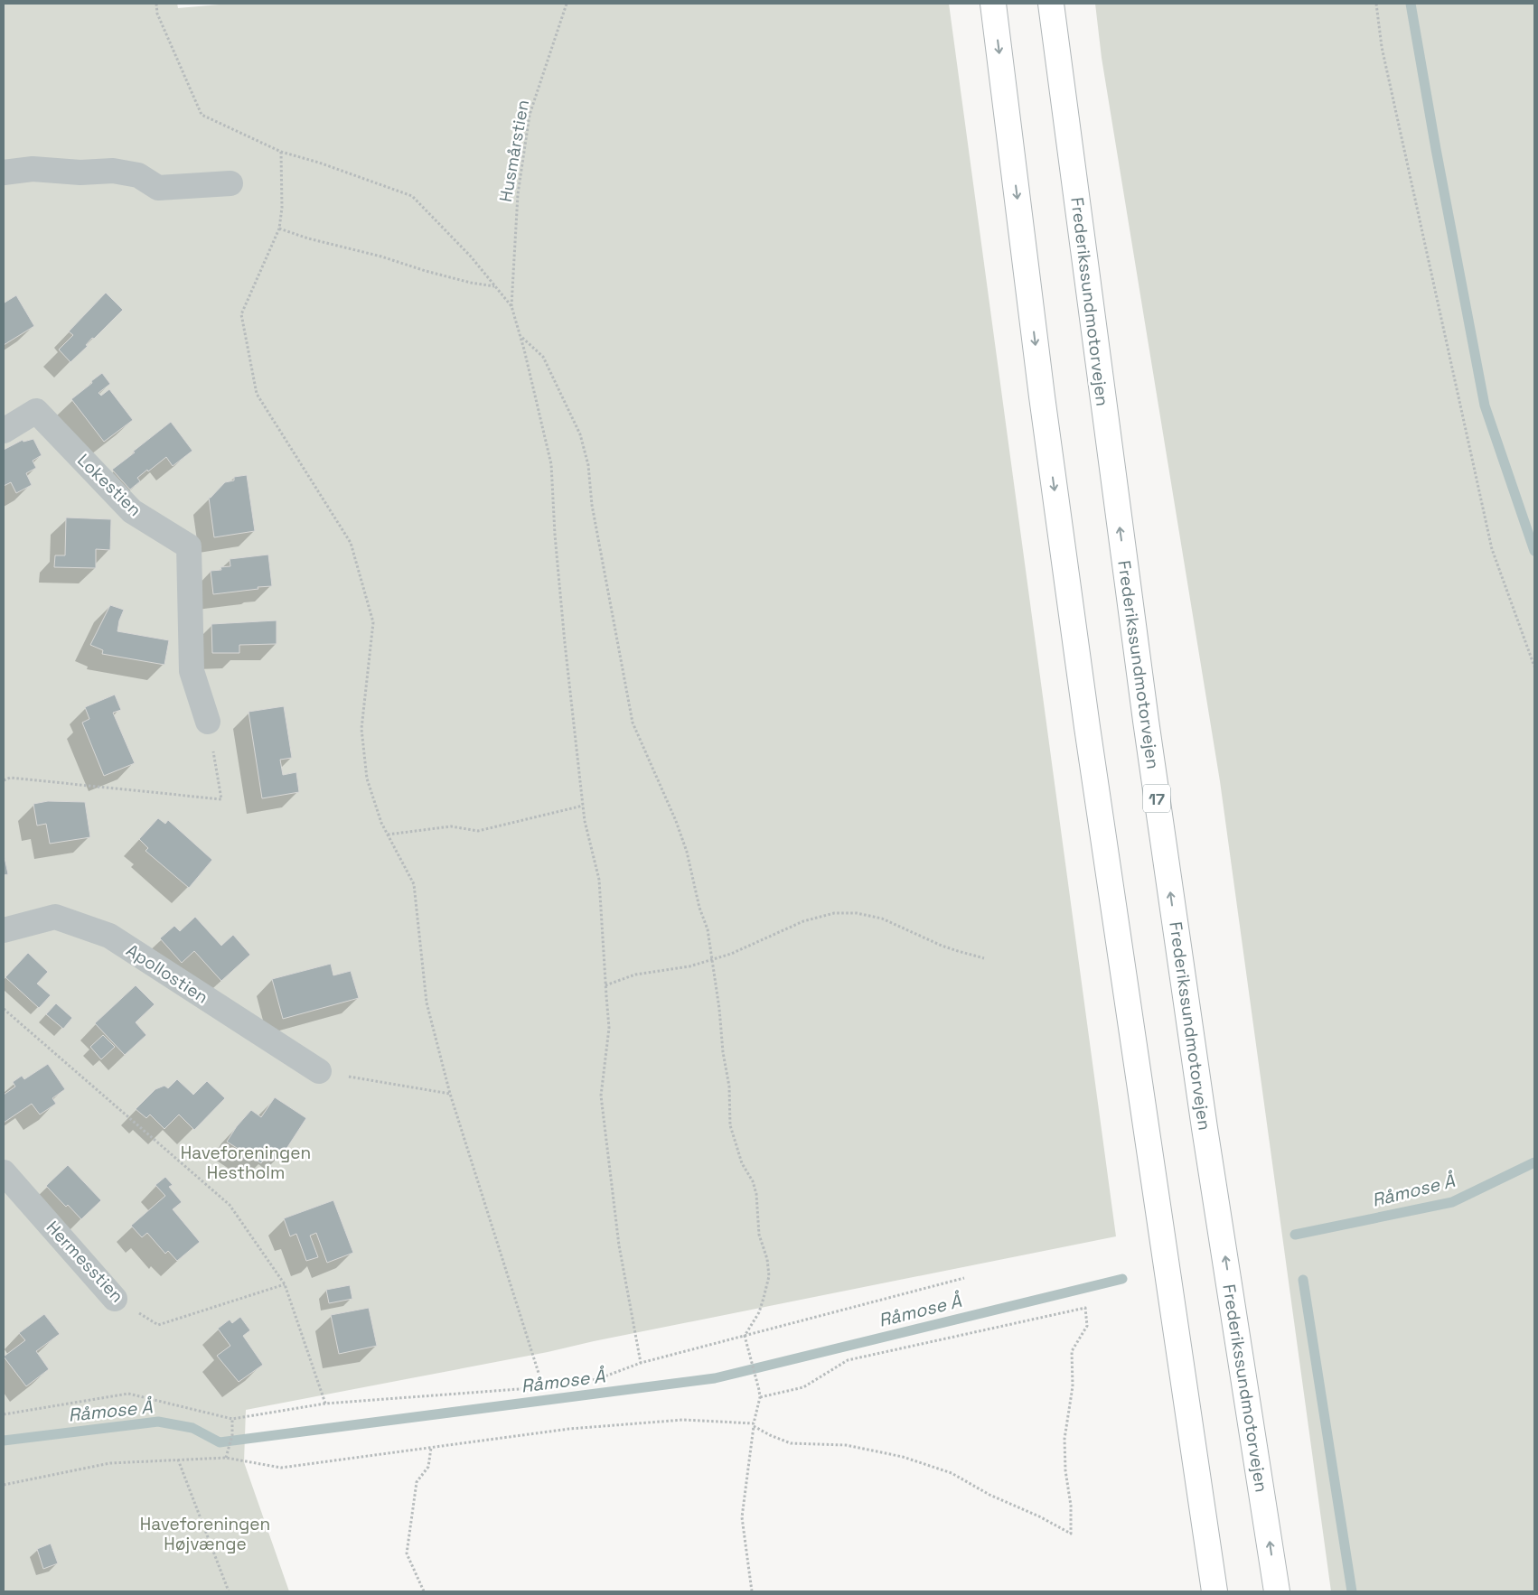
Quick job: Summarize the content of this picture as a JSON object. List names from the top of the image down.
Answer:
{
  "streets": {
    "highway": ["Frederikssundmotorvejen", "17"],
    "lane": ["Lokestien", "Apollostien", "Hermesstien"],
    "path": ["Husmårstien"]
  },
  "water": ["Råmose Å"],
  "parks": ["Haveforeningen Hestholm", "Haveforeningen Højvænge"]
}
